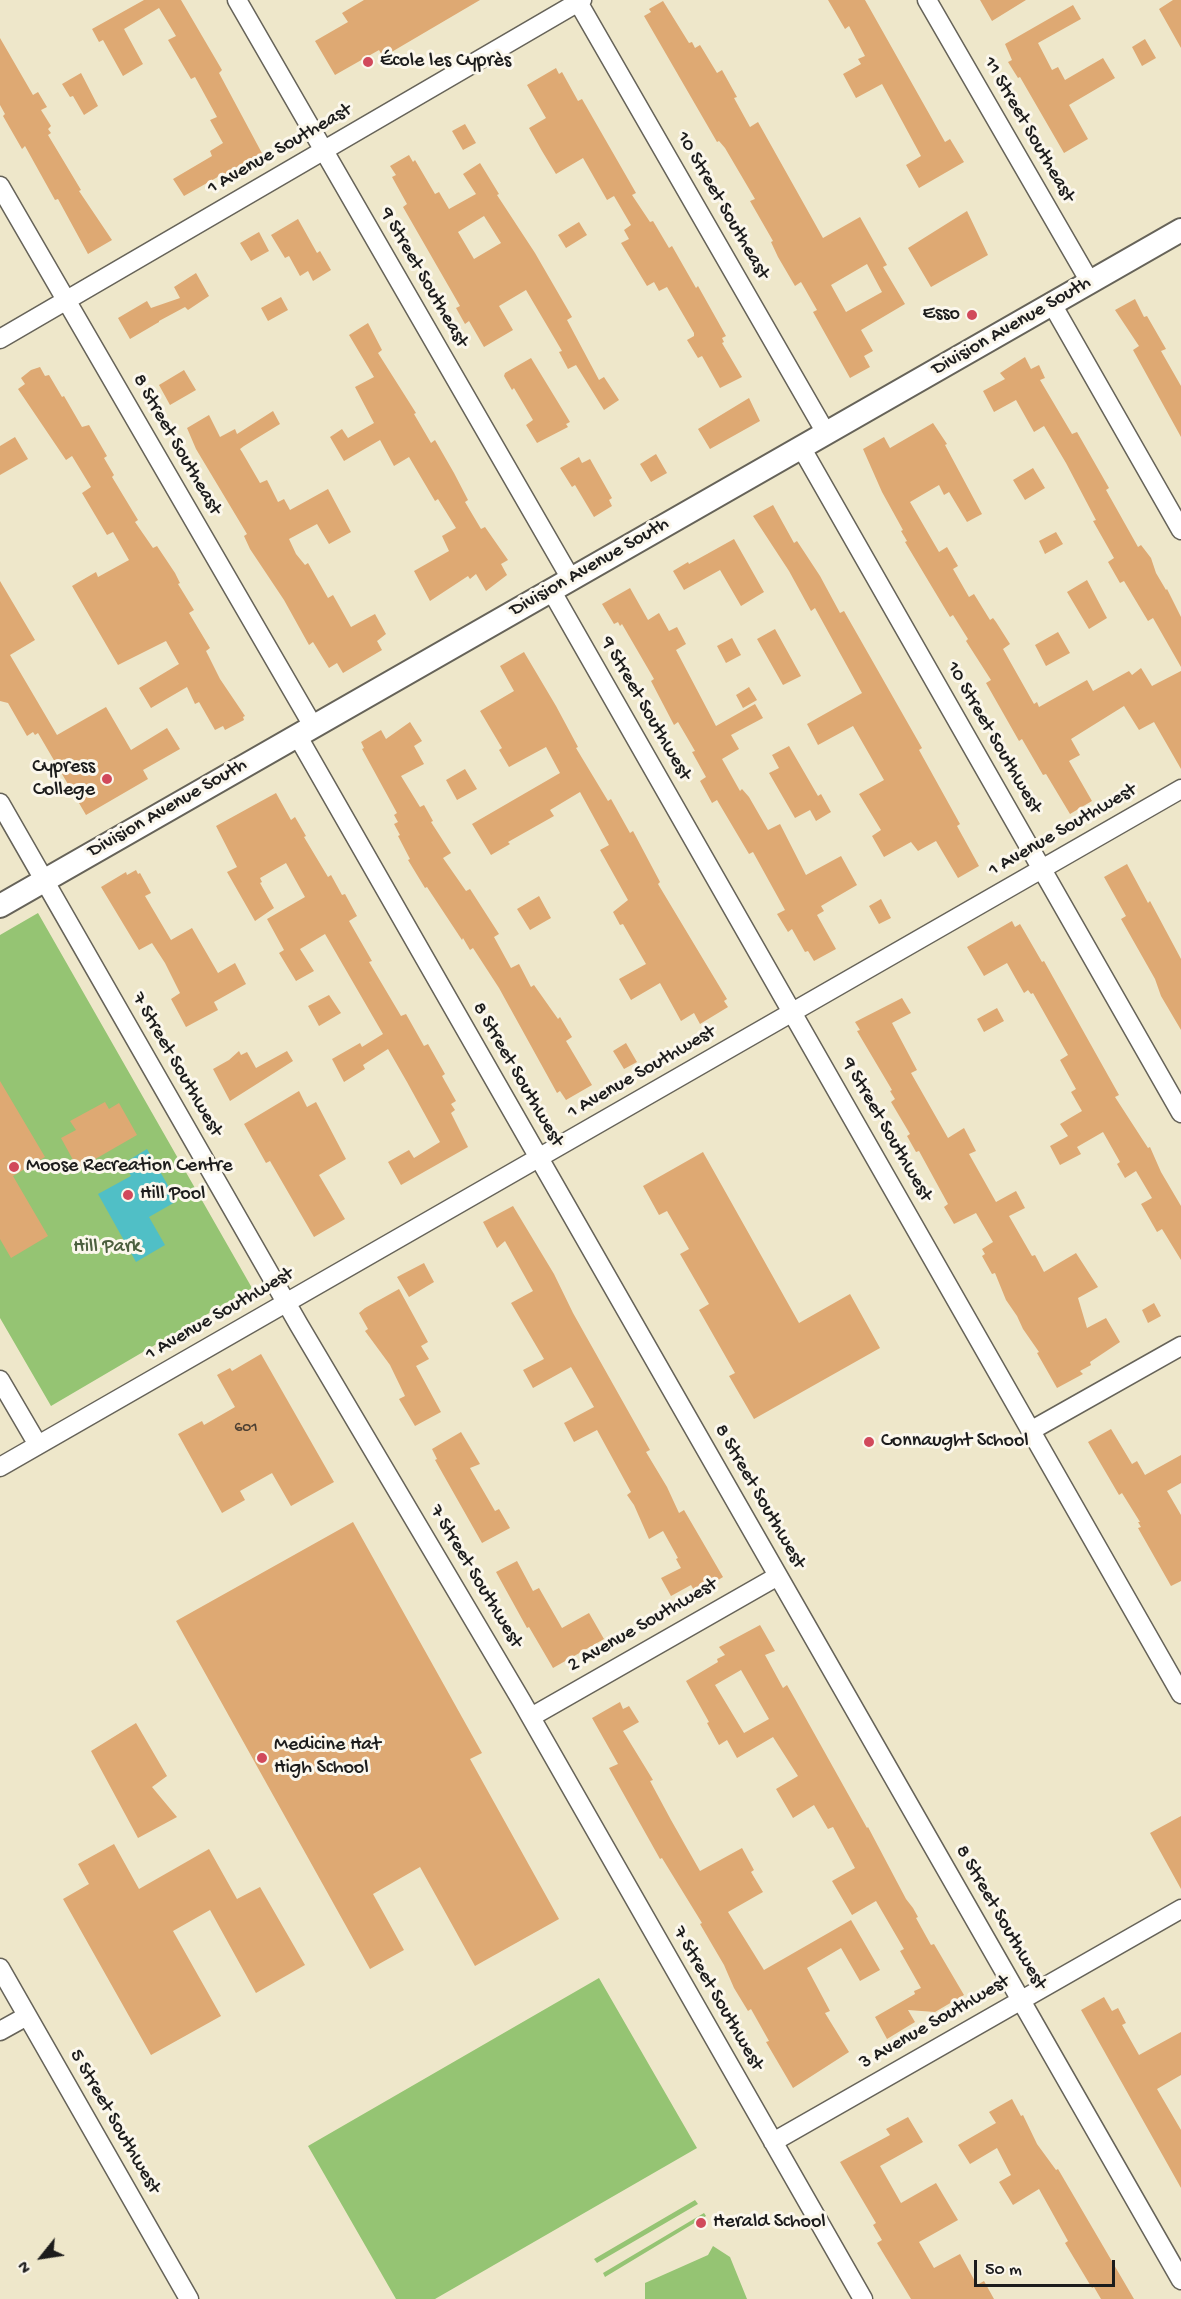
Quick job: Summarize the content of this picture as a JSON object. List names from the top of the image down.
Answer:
{
  "streets": {
    "street": [
      "11 Street Southeast",
      "1 Avenue Southeast",
      "10 Street Southeast",
      "9 Street Southeast",
      "Division Avenue South",
      "8 Street Southeast",
      "9 Street Southwest",
      "10 Street Southwest",
      "1 Avenue Southwest",
      "7 Street Southwest",
      "8 Street Southwest",
      "2 Avenue Southwest",
      "3 Avenue Southwest",
      "5 Street Southwest"
    ]
  },
  "crossings": [
    ["11 Street Southeast", "Division Avenue South"],
    ["1 Avenue Southeast", "10 Street Southeast"],
    ["1 Avenue Southeast", "9 Street Southeast"],
    ["1 Avenue Southeast", "8 Street Southeast"],
    ["10 Street Southeast", "Division Avenue South"],
    ["9 Street Southeast", "Division Avenue South"],
    ["Division Avenue South", "8 Street Southeast"],
    ["Division Avenue South", "9 Street Southwest"],
    ["Division Avenue South", "10 Street Southwest"],
    ["Division Avenue South", "7 Street Southwest"],
    ["Division Avenue South", "8 Street Southwest"],
    ["8 Street Southeast", "8 Street Southwest"],
    ["9 Street Southwest", "1 Avenue Southwest"],
    ["10 Street Southwest", "1 Avenue Southwest"],
    ["1 Avenue Southwest", "7 Street Southwest"],
    ["1 Avenue Southwest", "8 Street Southwest"],
    ["7 Street Southwest", "2 Avenue Southwest"],
    ["7 Street Southwest", "3 Avenue Southwest"],
    ["8 Street Southwest", "2 Avenue Southwest"],
    ["8 Street Southwest", "3 Avenue Southwest"]
  ],
  "parks": ["Hill Park"],
  "places": [
    "École les Cyprès",
    "Esso",
    "Cypress College",
    "Moose Recreation Centre",
    "Hill Pool",
    "Connaught School",
    "Medicine Hat High School",
    "Herald School"
  ],
  "house_numbers": ["601"],
  "scale_bar": "50 m",
  "north": "bottom left"
}
